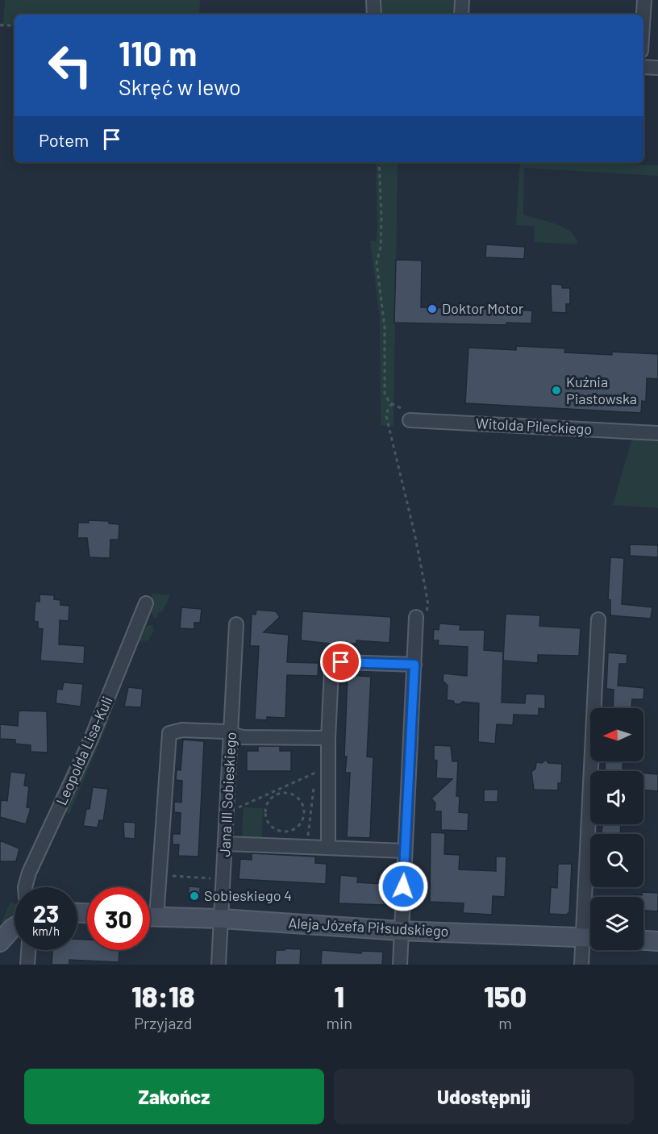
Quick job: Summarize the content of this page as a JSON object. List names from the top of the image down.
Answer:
{
  "streets": {
    "street": [
      "Witolda Pileckiego",
      "Leopolda Lisa-Kuli",
      "Jana III Sobieskiego",
      "Aleja Józefa Piłsudskiego"
    ]
  },
  "crossings": [
    ["Jana III Sobieskiego", "Aleja Józefa Piłsudskiego"]
  ],
  "places": ["Doktor Motor", "Kuźnia Piastowska", "Sobieskiego 4"],
  "north": "left",
  "page": {
    "turn": ["110 m", "Skręć w lewo"],
    "then": "Potem",
    "speed": "23 km/h",
    "limit": "30",
    "eta": [
      "18:18",
      "Przyjazd",
      "1",
      "min",
      "150",
      "m"
    ],
    "buttons": ["Zakończ", "Udostępnij"]
  }
}
